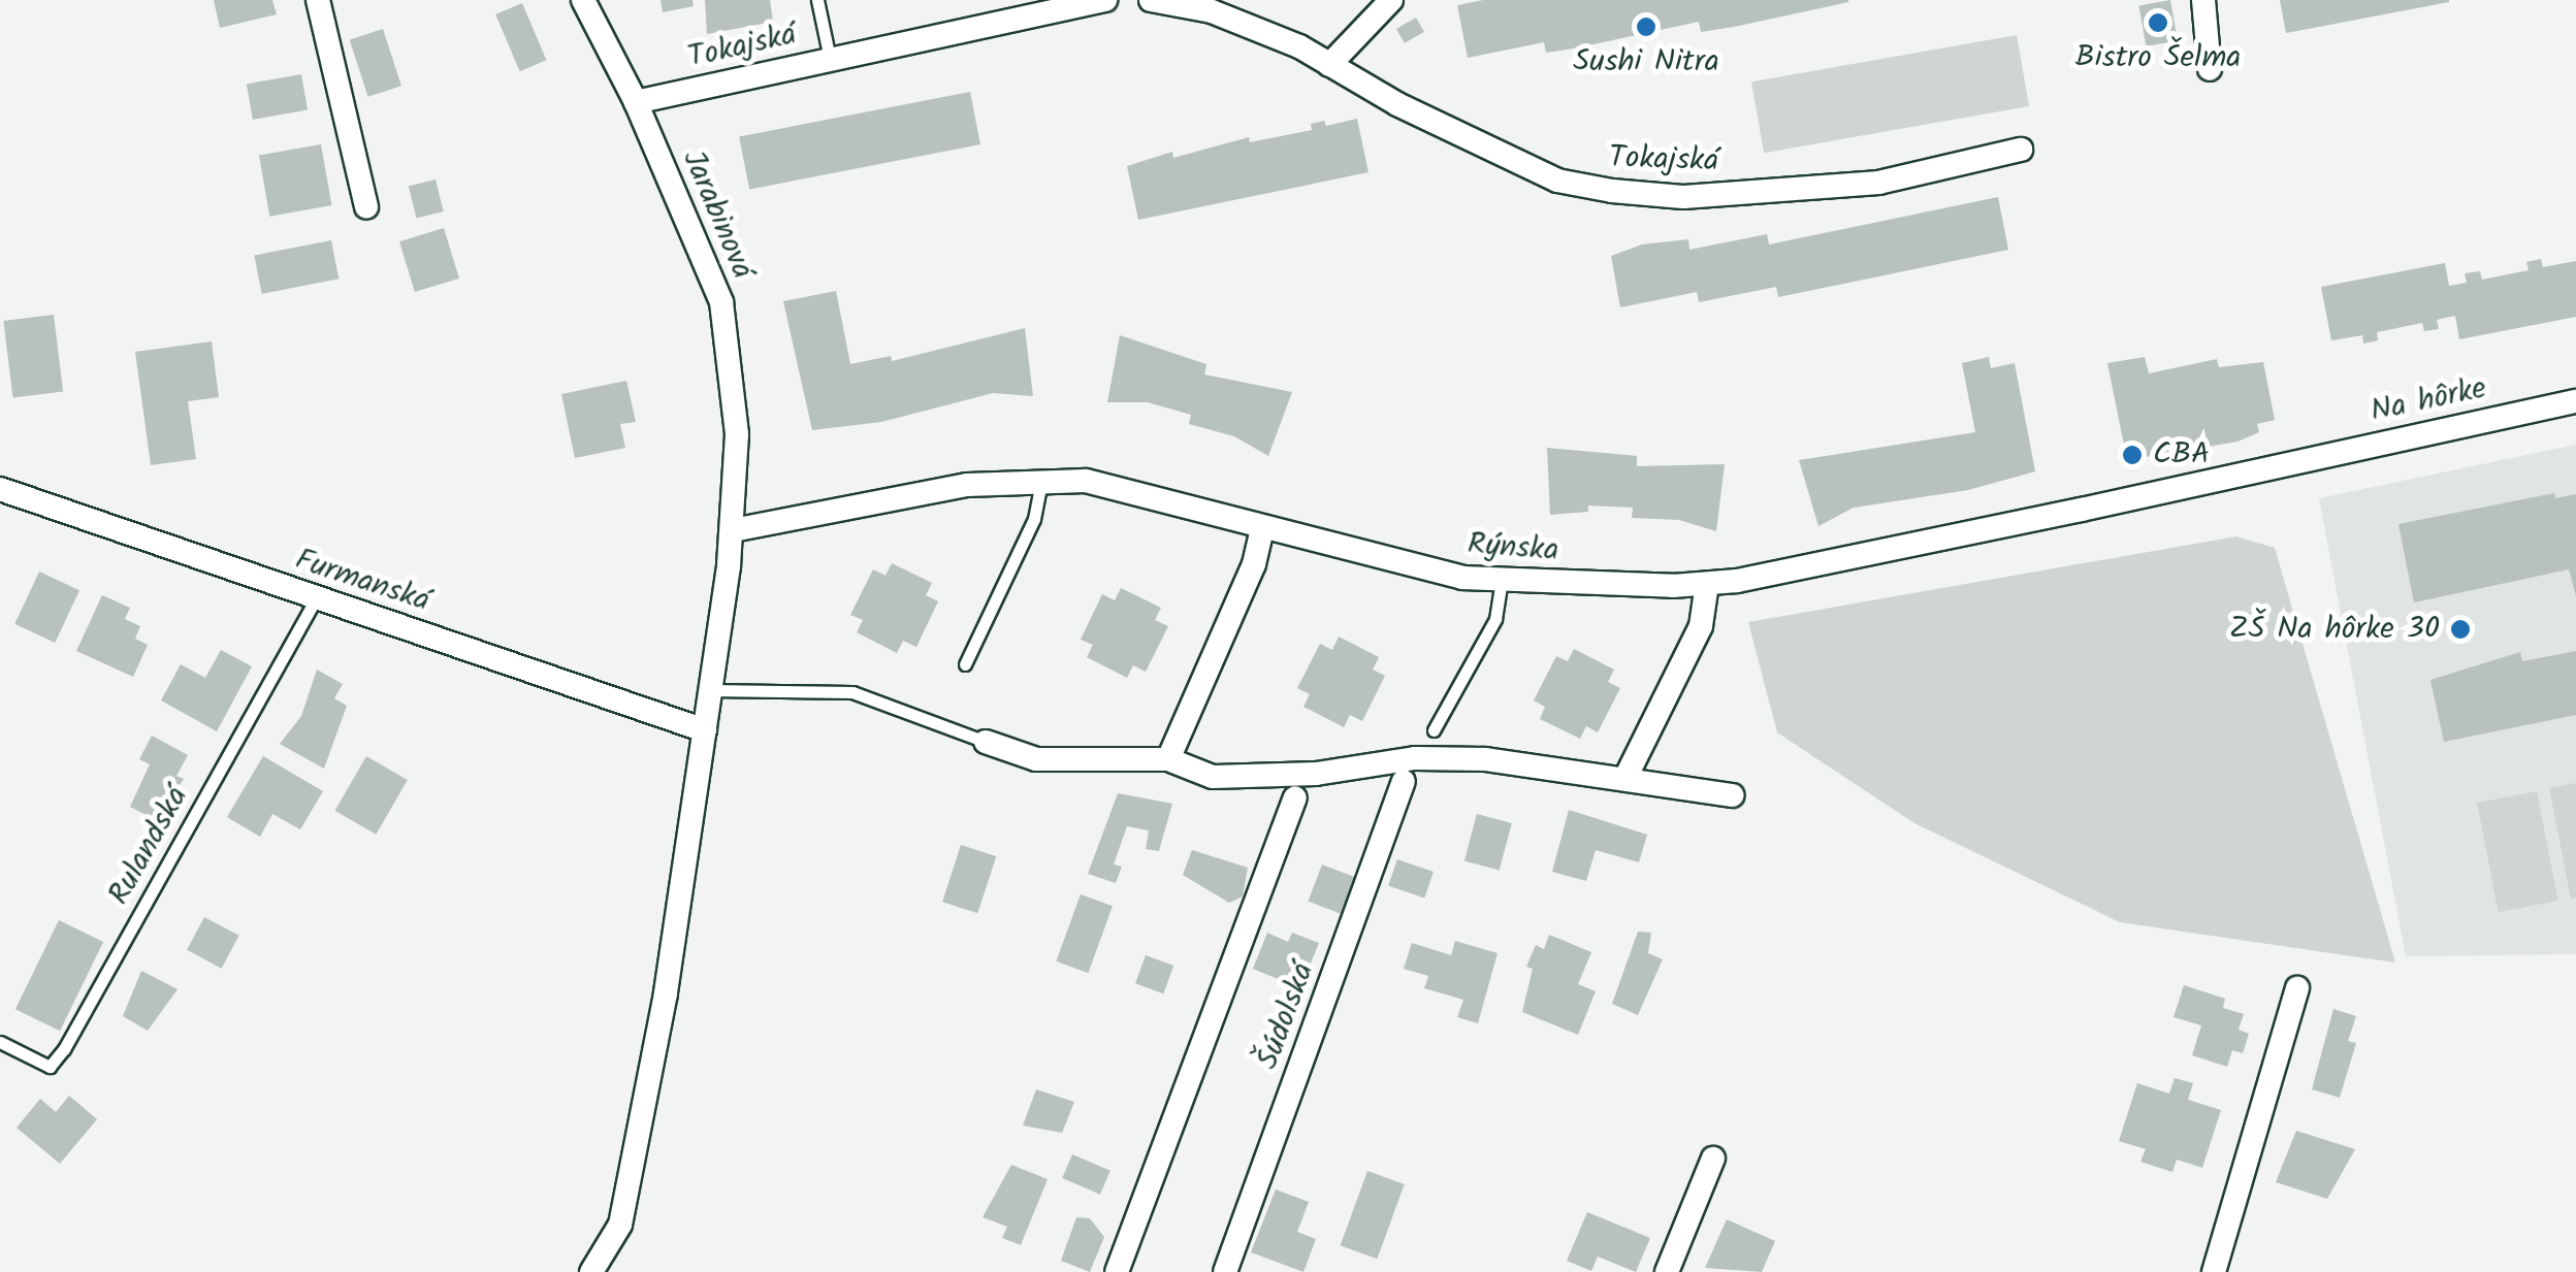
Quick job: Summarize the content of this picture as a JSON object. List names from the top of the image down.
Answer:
{
  "streets": {
    "street": [
      "Tokajská",
      "Jarabinová",
      "Na hôrke",
      "Rýnska",
      "Furmanská",
      "Šúdolská"
    ],
    "lane": ["Rulandská"]
  },
  "crossings": [
    ["Tokajská", "Jarabinová"],
    ["Jarabinová", "Rýnska"],
    ["Jarabinová", "Furmanská"],
    ["Na hôrke", "Rýnska"],
    ["Furmanská", "Rulandská"]
  ],
  "places": [
    "Bistro Šelma",
    "Sushi Nitra",
    "CBA",
    "ZŠ Na hôrke 30"
  ]
}
